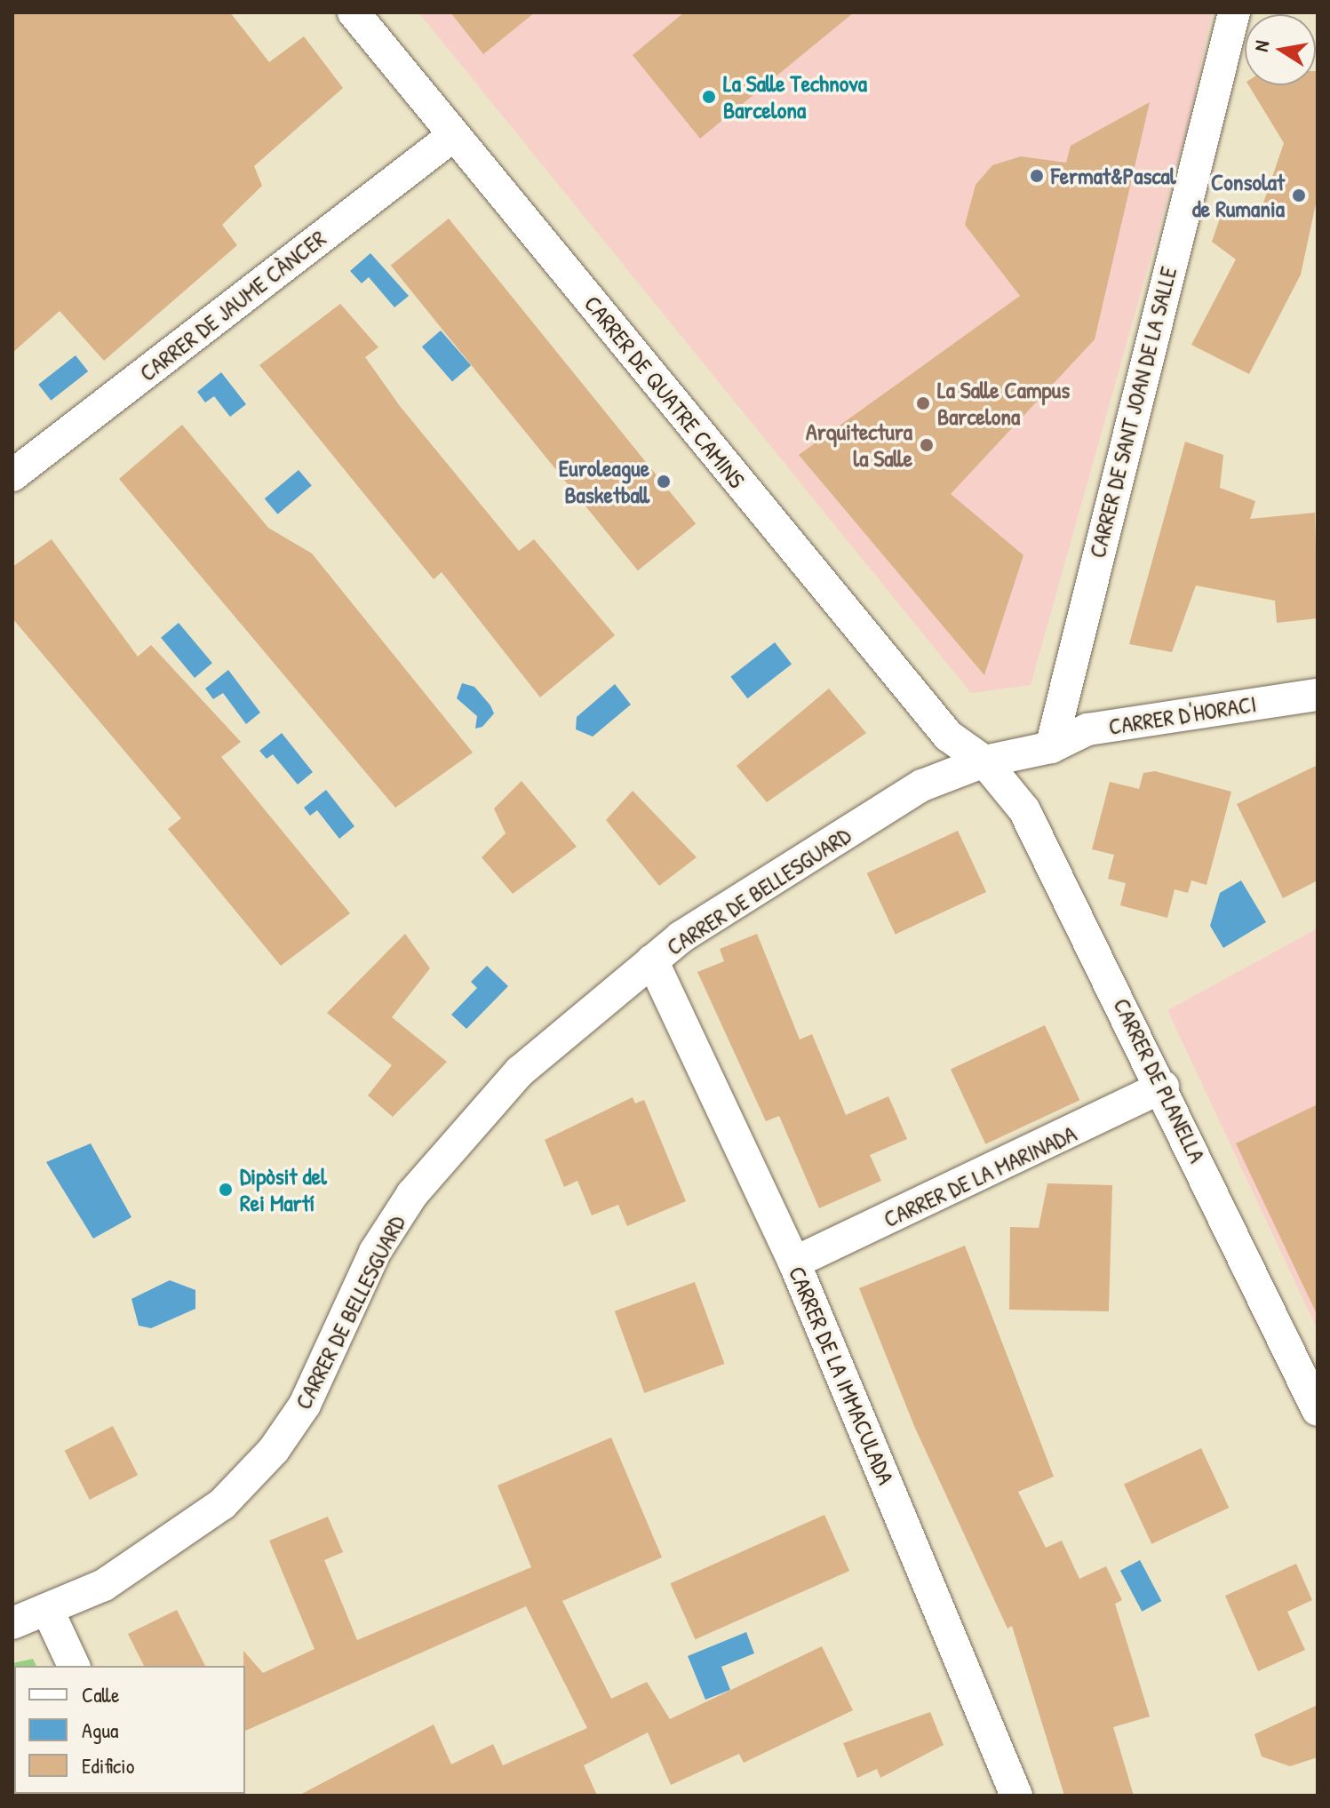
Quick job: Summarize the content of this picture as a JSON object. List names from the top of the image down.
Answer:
{
  "streets": {
    "street": [
      "CARRER DE JAUME CÀNCER",
      "CARRER DE QUATRE CAMINS",
      "CARRER DE SANT JOAN DE LA SALLE",
      "CARRER D'HORACI",
      "CARRER DE BELLESGUARD",
      "CARRER DE PLANELLA",
      "CARRER DE LA MARINADA",
      "CARRER DE LA IMMACULADA"
    ]
  },
  "crossings": [
    ["CARRER DE JAUME CÀNCER", "CARRER DE QUATRE CAMINS"],
    ["CARRER DE QUATRE CAMINS", "CARRER DE BELLESGUARD"],
    ["CARRER DE QUATRE CAMINS", "CARRER DE PLANELLA"],
    ["CARRER DE SANT JOAN DE LA SALLE", "CARRER D'HORACI"],
    ["CARRER DE BELLESGUARD", "CARRER DE PLANELLA"],
    ["CARRER DE BELLESGUARD", "CARRER DE LA IMMACULADA"],
    ["CARRER DE PLANELLA", "CARRER DE LA MARINADA"],
    ["CARRER DE LA MARINADA", "CARRER DE LA IMMACULADA"]
  ],
  "places": [
    "La Salle Technova Barcelona",
    "Fermat&Pascal",
    "Consolat de Rumania",
    "La Salle Campus Barcelona",
    "Arquitectura la Salle",
    "Euroleague Basketball",
    "Dipòsit del Rei Martí"
  ],
  "legend": ["Calle", "Agua", "Edificio"],
  "north": "left"
}
